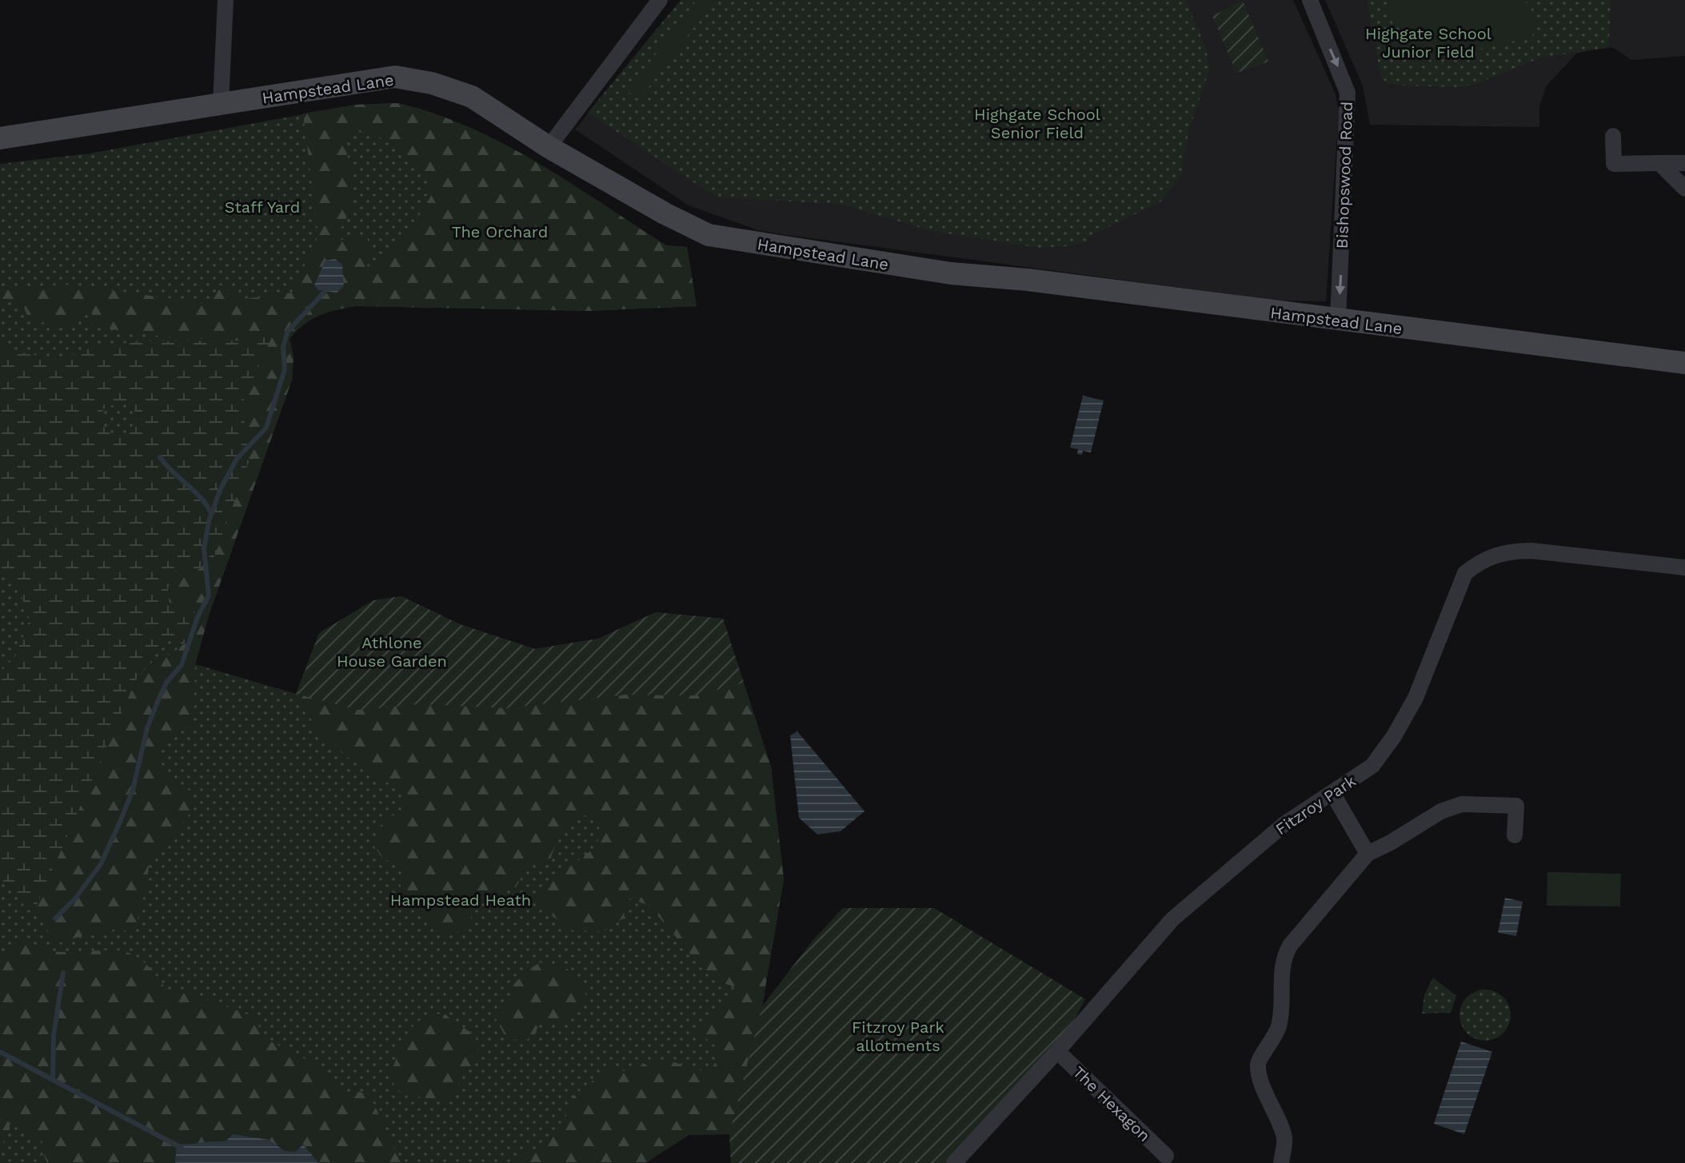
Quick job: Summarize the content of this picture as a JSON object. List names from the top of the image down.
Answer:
{
  "streets": {
    "main road": ["Hampstead Lane"],
    "street": ["Bishopswood Road", "Fitzroy Park", "The Hexagon"]
  },
  "crossings": [
    ["Hampstead Lane", "Bishopswood Road"],
    ["Fitzroy Park", "The Hexagon"]
  ],
  "one_way": ["Bishopswood Road"],
  "parks": [
    "Highgate School Junior Field",
    "Highgate School Senior Field",
    "Staff Yard",
    "The Orchard",
    "Athlone House Garden",
    "Hampstead Heath",
    "Fitzroy Park allotments"
  ]
}
